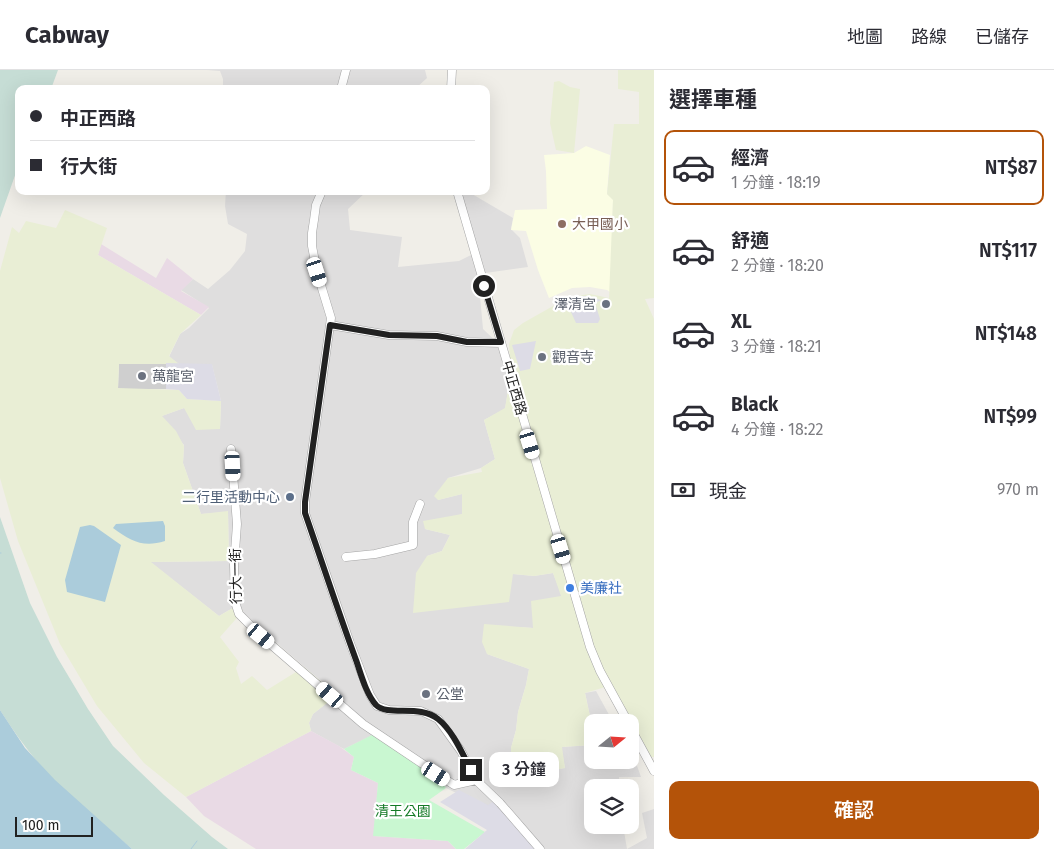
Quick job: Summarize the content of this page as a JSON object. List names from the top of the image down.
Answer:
{
  "streets": {
    "street": ["中正西路", "行大一街"]
  },
  "parks": ["清王公園"],
  "places": [
    "大甲國小",
    "澤清宮",
    "觀音寺",
    "萬龍宮",
    "二行里活動中心",
    "美廉社",
    "公堂"
  ],
  "scale_bar": "100 m",
  "north": "right",
  "page": {
    "header": "Cabway",
    "nav": ["地圖", "路線", "已儲存"],
    "heading": "選擇車種",
    "banner": ["中正西路", "行大街"],
    "list": [
      {
        "name": "經濟",
        "note": "1 分鐘 · 18:19",
        "value": "NT$87"
      },
      {
        "name": "舒適",
        "note": "2 分鐘 · 18:20",
        "value": "NT$117"
      },
      {
        "name": "XL",
        "note": "3 分鐘 · 18:21",
        "value": "NT$148"
      },
      {
        "name": "Black",
        "note": "4 分鐘 · 18:22",
        "value": "NT$99"
      }
    ],
    "pay": ["現金", "970 m"],
    "bubble": "3 分鐘",
    "buttons": "確認",
    "scale": "100 m"
  }
}
